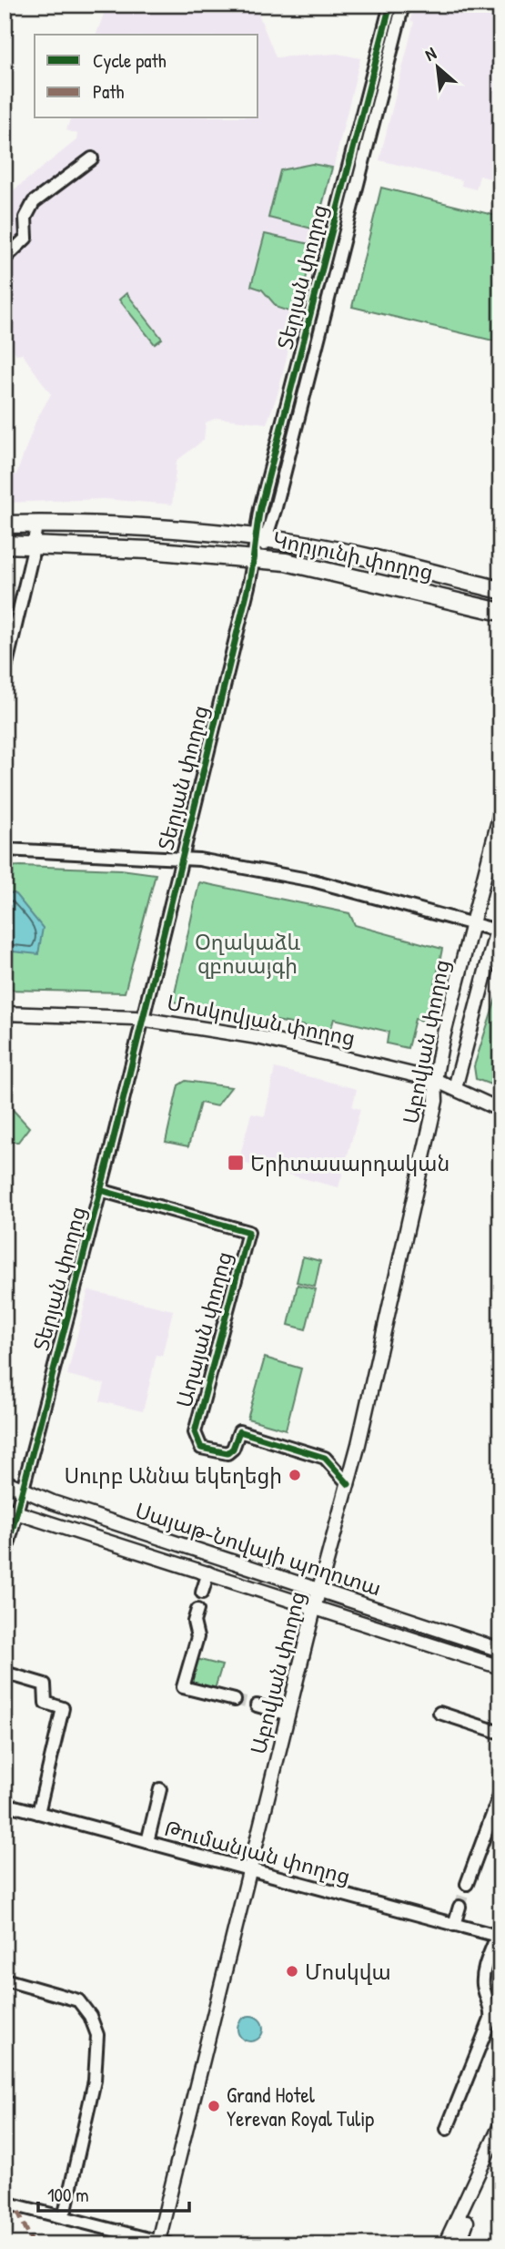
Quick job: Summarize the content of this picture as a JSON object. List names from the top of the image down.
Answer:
{
  "streets": {
    "highway": ["Կորյունի փողոց"],
    "main road": ["Մոսկովյան փողոց", "Աբովյան փողոց", "Սայաթ-Նովայի պողոտա"],
    "street": ["Տերյան փողոց", "Աղայան փողոց", "Թումանյան փողոց"]
  },
  "crossings": [
    ["Տերյան փողոց", "Կորյունի փողոց"],
    ["Տերյան փողոց", "Մոսկովյան փողոց"],
    ["Տերյան փողոց", "Աղայան փողոց"],
    ["Տերյան փողոց", "Սայաթ-Նովայի պողոտա"],
    ["Մոսկովյան փողոց", "Աբովյան փողոց"],
    ["Աբովյան փողոց", "Աղայան փողոց"],
    ["Աբովյան փողոց", "Սայաթ-Նովայի պողոտա"],
    ["Աբովյան փողոց", "Թումանյան փողոց"]
  ],
  "parks": ["Օղակաձև զբոսայգի"],
  "places": {
    "transit": ["Երիտասարդական"],
    "other": ["Սուրբ Աննա եկեղեցի", "Մոսկվա", "Grand Hotel Yerevan Royal Tulip"]
  },
  "legend": ["Cycle path", "Path"],
  "scale_bar": "100 m",
  "north": "top left"
}
